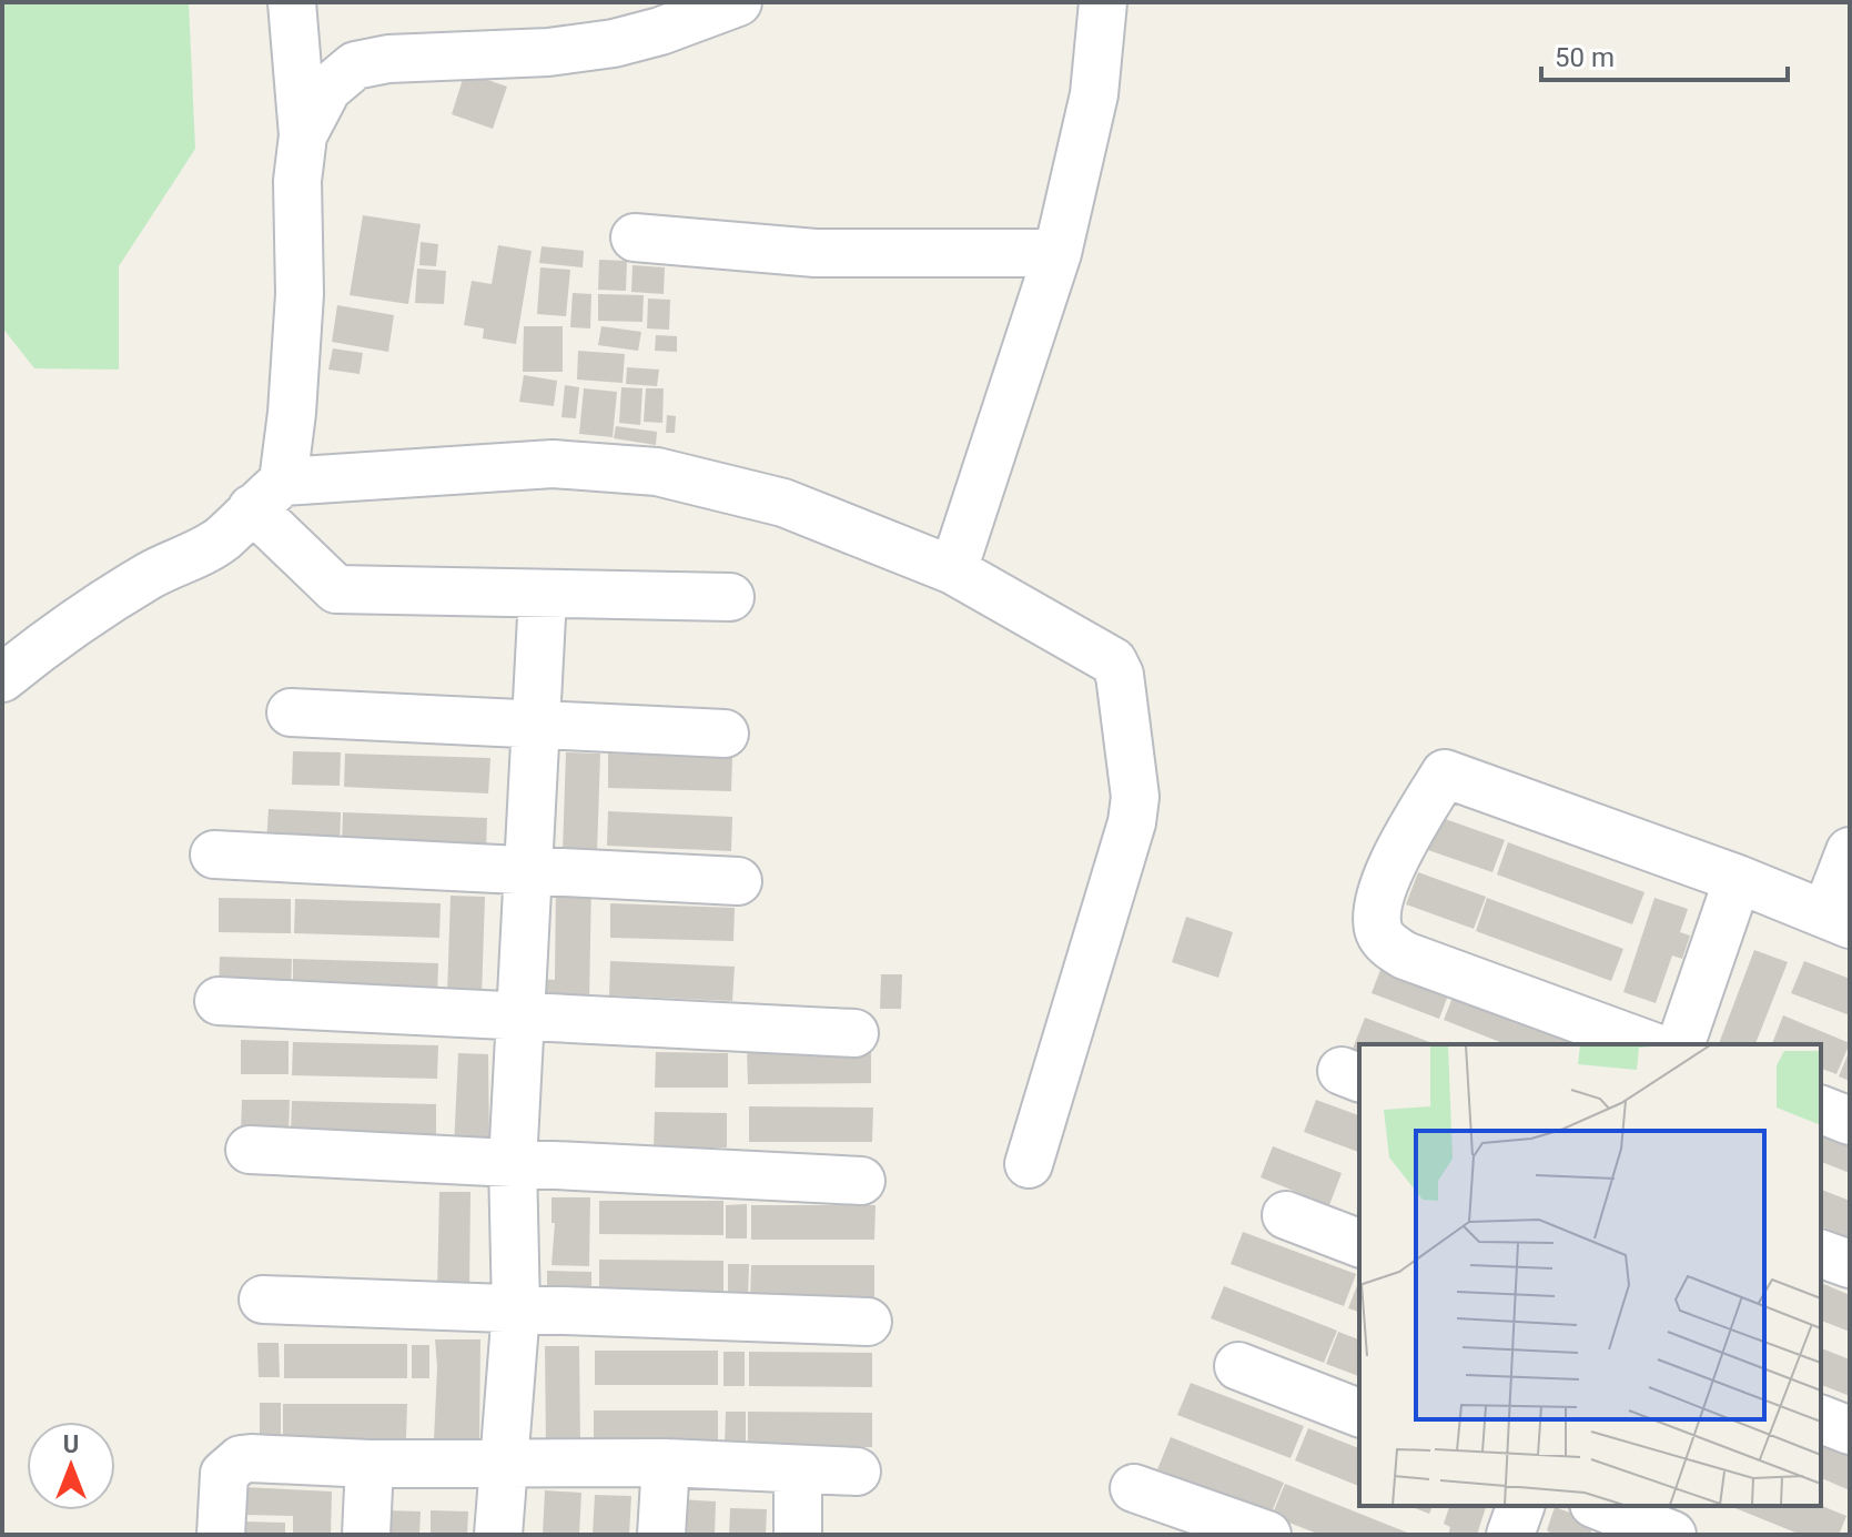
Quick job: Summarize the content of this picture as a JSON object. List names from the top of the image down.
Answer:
{
  "scale_bar": "50 m",
  "north": "top"
}
